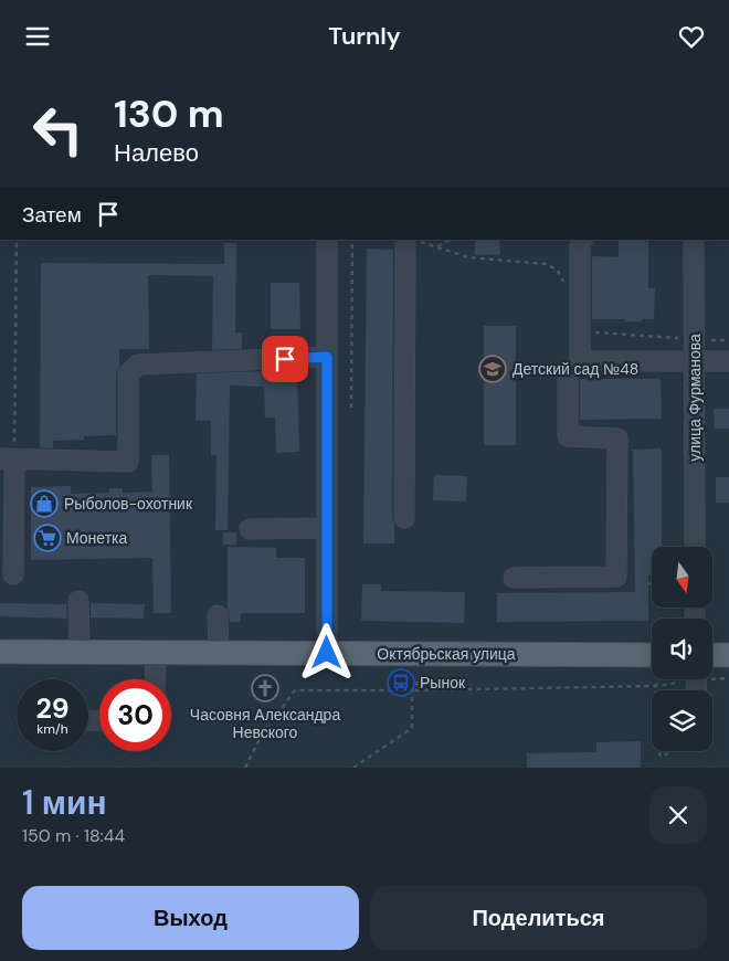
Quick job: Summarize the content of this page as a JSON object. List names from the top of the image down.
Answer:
{
  "streets": {
    "main road": ["Октябрьская улица"],
    "street": ["улица Фурманова"]
  },
  "places": {
    "school or university": ["Детский сад №48"],
    "shop": ["Рыболов-охотник"],
    "supermarket": ["Монетка"],
    "bus stop": ["Рынок"],
    "church": ["Часовня Александра Невского"]
  },
  "north": "bottom",
  "page": {
    "header": "Turnly",
    "turn": ["130 m", "Налево"],
    "then": "Затем",
    "speed": "29 km/h",
    "limit": "30",
    "heading": ["1 мин", "150 m · 18:44"],
    "buttons": ["Выход", "Поделиться"]
  }
}
